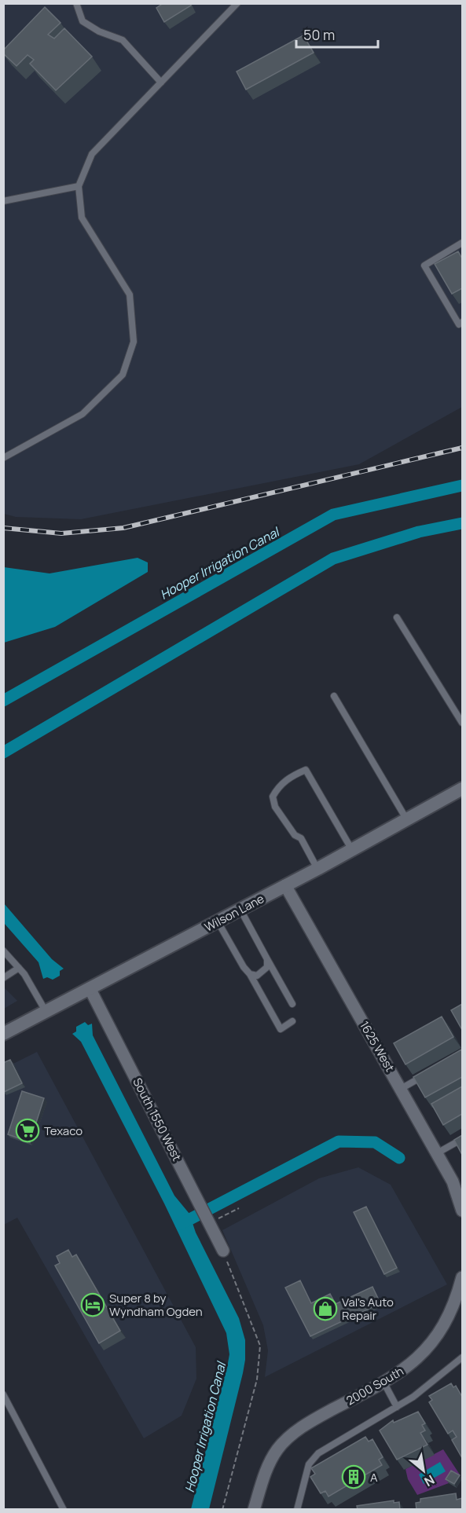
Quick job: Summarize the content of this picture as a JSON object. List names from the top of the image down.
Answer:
{
  "streets": {
    "main road": ["Wilson Lane"],
    "street": ["1625 West", "South 1550 West", "2000 South"]
  },
  "crossings": [
    ["Wilson Lane", "1625 West"],
    ["Wilson Lane", "South 1550 West"]
  ],
  "water": ["Hooper Irrigation Canal"],
  "places": {
    "supermarket": ["Texaco"],
    "hotel": ["Super 8 by Wyndham Ogden"],
    "shop": ["Val's Auto Repair"],
    "building": ["A"]
  },
  "scale_bar": "50 m",
  "north": "bottom right"
}
